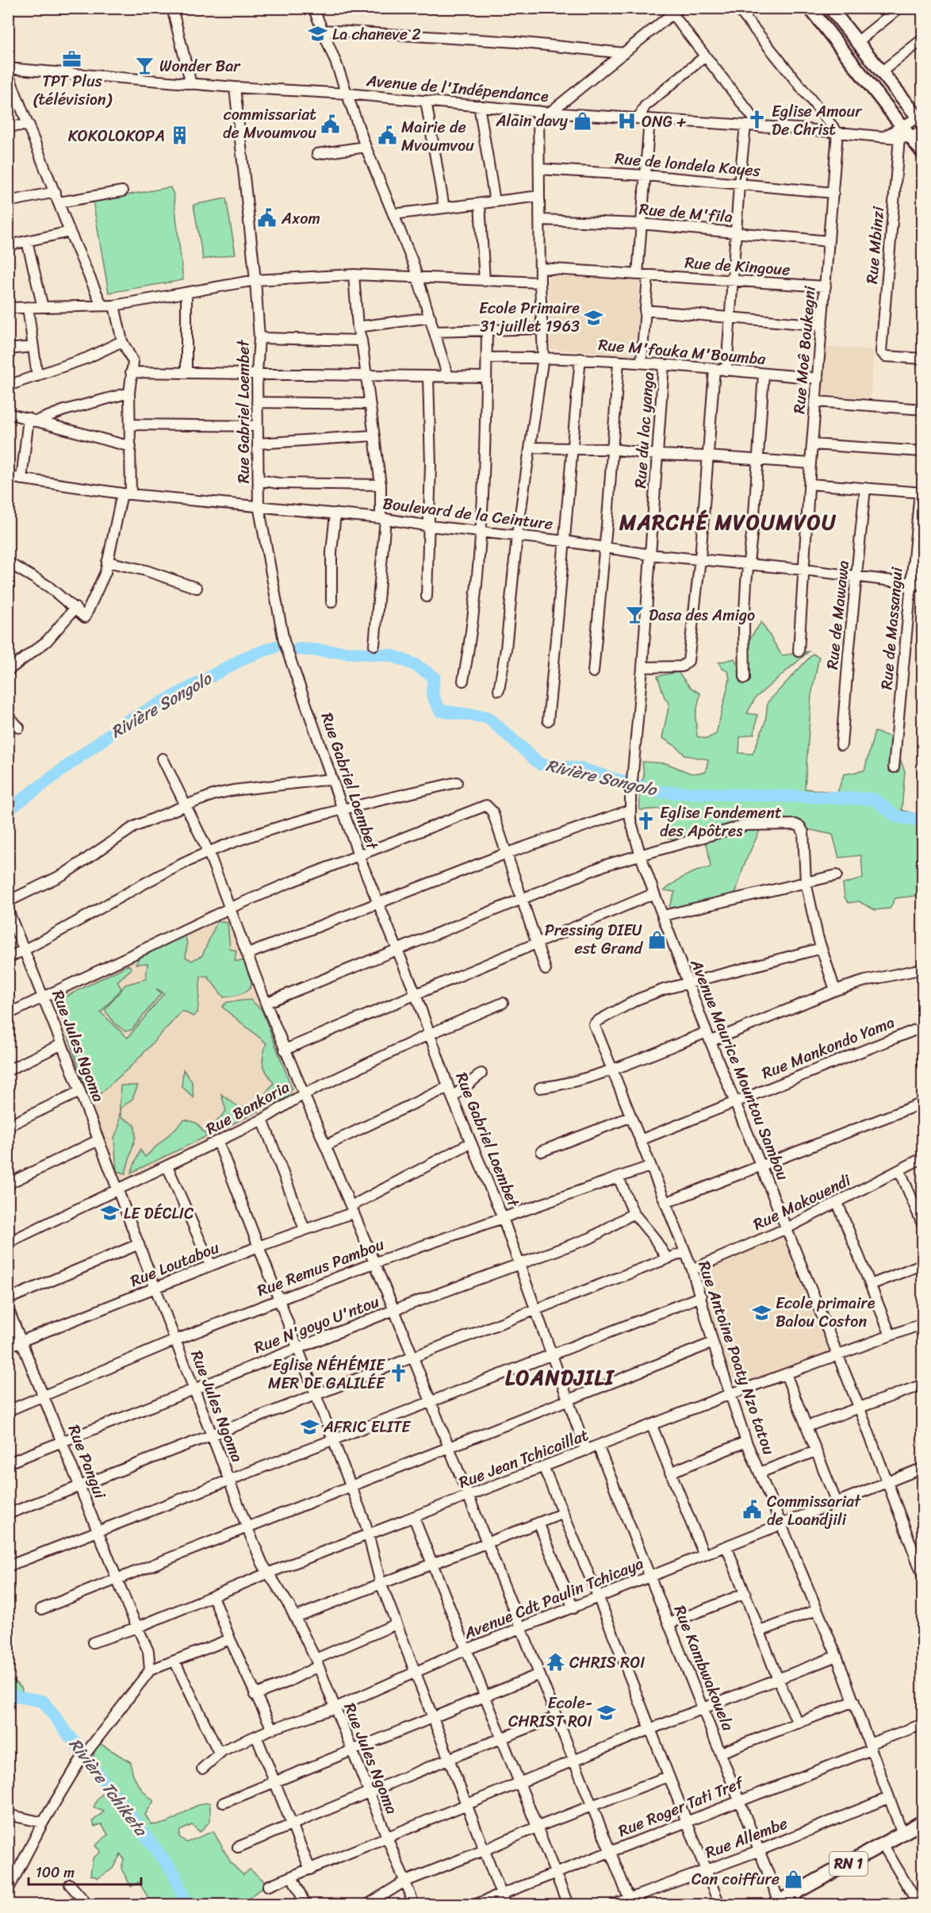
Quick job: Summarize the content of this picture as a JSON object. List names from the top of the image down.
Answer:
{
  "streets": {
    "highway": ["RN 1"],
    "street": [
      "Avenue de l'Indépendance",
      "Rue de londela Kayes",
      "Rue de M'fila",
      "Rue Mbinzi",
      "Rue de Kingoue",
      "Rue Moê Boukegni",
      "Rue M'fouka M'Boumba",
      "Rue Gabriel Loembet",
      "Rue du lac yanga",
      "Boulevard de la Ceinture",
      "Rue de Mawawa",
      "Rue de Massangui",
      "Rue Jules Ngoma",
      "Rue Mankondo Yama",
      "Avenue Maurice Mountou Sambou",
      "Rue Bankoria",
      "Rue Makouendi",
      "Rue Loutabou",
      "Rue Remus Pambou",
      "Rue N'goyo U'ntou",
      "Rue Antoine Poaty Nzo tatou",
      "Rue Jean Tchicaillat",
      "Rue Pangui",
      "Avenue Cdt Paulin Tchicaya",
      "Rue Kambwakouela",
      "Rue Roger Tati Tref",
      "Rue Allembe"
    ]
  },
  "crossings": [
    ["Avenue de l'Indépendance", "Rue Mbinzi"],
    ["Avenue de l'Indépendance", "Rue Moê Boukegni"],
    ["Avenue de l'Indépendance", "Rue Gabriel Loembet"],
    ["Rue de londela Kayes", "Rue Moê Boukegni"],
    ["Rue de M'fila", "Rue Moê Boukegni"],
    ["Rue de Kingoue", "Rue Moê Boukegni"],
    ["Rue Moê Boukegni", "Rue M'fouka M'Boumba"],
    ["Rue Moê Boukegni", "Boulevard de la Ceinture"],
    ["Rue M'fouka M'Boumba", "Rue du lac yanga"],
    ["Rue Gabriel Loembet", "Boulevard de la Ceinture"],
    ["Rue Gabriel Loembet", "Rue Bankoria"],
    ["Rue Gabriel Loembet", "Rue Loutabou"],
    ["Rue Gabriel Loembet", "Rue Remus Pambou"],
    ["Rue Gabriel Loembet", "Rue N'goyo U'ntou"],
    ["Rue Gabriel Loembet", "Rue Jean Tchicaillat"],
    ["Rue du lac yanga", "Boulevard de la Ceinture"],
    ["Rue du lac yanga", "Avenue Maurice Mountou Sambou"],
    ["Boulevard de la Ceinture", "Rue de Mawawa"],
    ["Boulevard de la Ceinture", "Rue de Massangui"],
    ["Boulevard de la Ceinture", "Avenue Maurice Mountou Sambou"],
    ["Rue Jules Ngoma", "Rue Bankoria"],
    ["Rue Jules Ngoma", "Rue Loutabou"],
    ["Rue Jules Ngoma", "Rue Remus Pambou"],
    ["Rue Jules Ngoma", "Rue N'goyo U'ntou"],
    ["Rue Jules Ngoma", "Rue Jean Tchicaillat"],
    ["Rue Jules Ngoma", "Avenue Cdt Paulin Tchicaya"],
    ["Rue Mankondo Yama", "Avenue Maurice Mountou Sambou"],
    ["Rue Mankondo Yama", "Rue Antoine Poaty Nzo tatou"],
    ["Avenue Maurice Mountou Sambou", "Rue Makouendi"],
    ["Avenue Maurice Mountou Sambou", "Rue Antoine Poaty Nzo tatou"],
    ["Avenue Maurice Mountou Sambou", "Rue Jean Tchicaillat"],
    ["Avenue Maurice Mountou Sambou", "Avenue Cdt Paulin Tchicaya"],
    ["Rue Makouendi", "Rue Antoine Poaty Nzo tatou"],
    ["Rue Loutabou", "Rue Pangui"],
    ["Rue Remus Pambou", "Rue Antoine Poaty Nzo tatou"],
    ["Rue Remus Pambou", "Rue Pangui"],
    ["Rue N'goyo U'ntou", "Rue Pangui"],
    ["Rue Antoine Poaty Nzo tatou", "Rue Jean Tchicaillat"],
    ["Rue Antoine Poaty Nzo tatou", "Avenue Cdt Paulin Tchicaya"],
    ["Rue Antoine Poaty Nzo tatou", "Rue Roger Tati Tref"],
    ["Rue Antoine Poaty Nzo tatou", "Rue Allembe"],
    ["Rue Antoine Poaty Nzo tatou", "RN 1"],
    ["Rue Jean Tchicaillat", "Rue Pangui"],
    ["Rue Jean Tchicaillat", "Rue Kambwakouela"],
    ["Avenue Cdt Paulin Tchicaya", "Rue Kambwakouela"],
    ["Rue Kambwakouela", "Rue Roger Tati Tref"],
    ["Rue Kambwakouela", "Rue Allembe"],
    ["Rue Kambwakouela", "RN 1"]
  ],
  "districts": ["MARCHÉ MVOUMVOU", "LOANDJILI"],
  "water": ["Rivière Songolo", "Rivière Tchiketa"],
  "places": {
    "school or university": [
      "La chaneve 2",
      "Ecole Primaire 31 juillet 1963",
      "LE DÉCLIC",
      "Ecole primaire Balou Coston",
      "AFRIC ELITE",
      "Ecole- CHRIST ROI"
    ],
    "office": ["TPT Plus (télévision)"],
    "bar": ["Wonder Bar", "Dasa des Amigo"],
    "church": ["Eglise Amour De Christ", "Eglise Fondement des Apôtres", "Eglise NÉHÉMIE MER DE GALILÉE"],
    "shop": ["Alain davy", "Pressing DIEU est Grand", "Can coiffure"],
    "hospital": ["ONG +"],
    "public building": [
      "commissariat de Mvoumvou",
      "Mairie de Mvoumvou",
      "Axom",
      "Commissariat de Loandjili"
    ],
    "building": ["KOKOLOKOPA"],
    "temple": ["CHRIS ROI"]
  },
  "scale_bar": "100 m"
}
